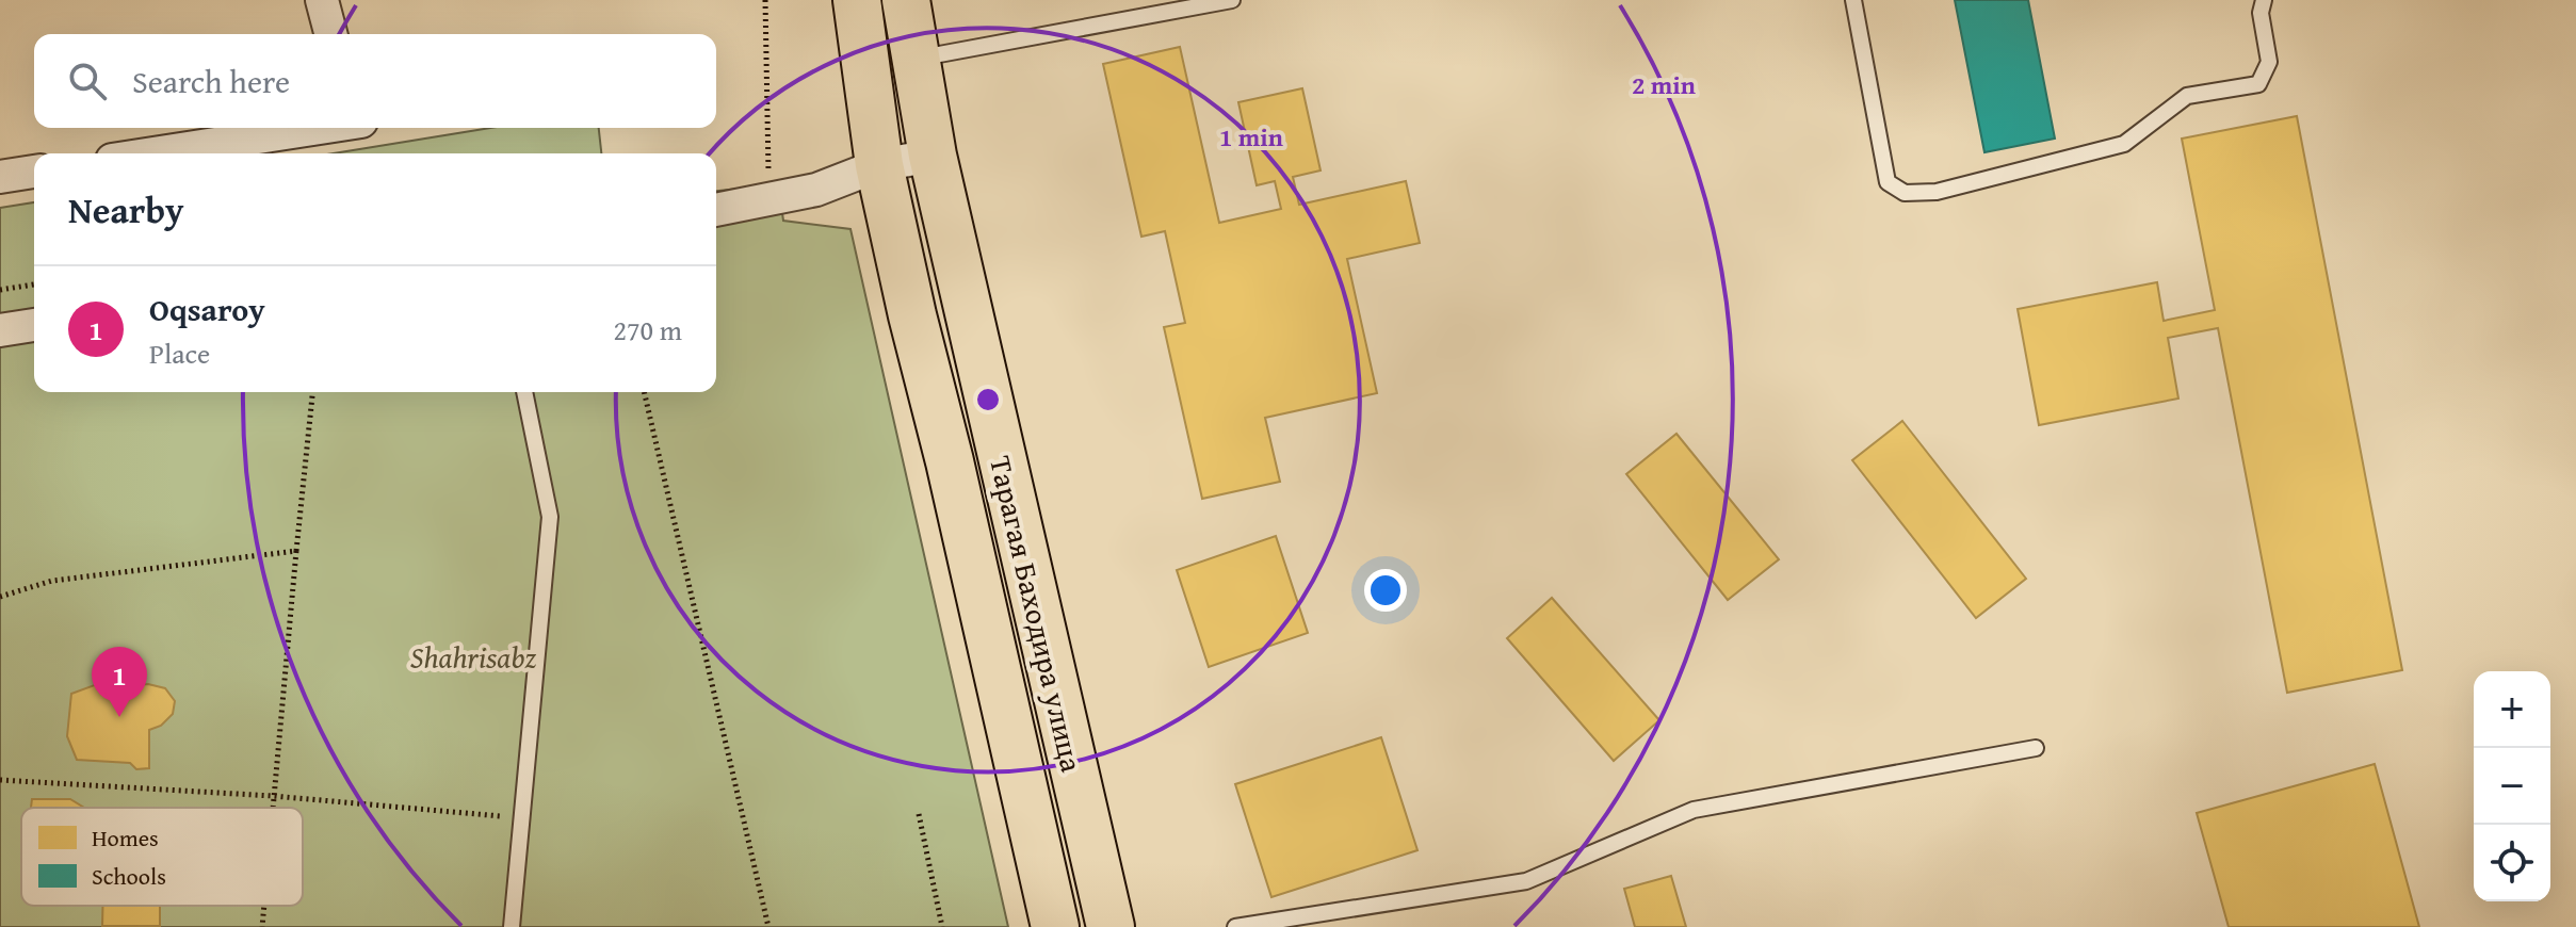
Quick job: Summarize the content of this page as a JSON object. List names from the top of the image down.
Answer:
{
  "streets": {
    "main road": ["Тарагая Баходира улица"]
  },
  "parks": ["Shahrisabz"],
  "legend": ["Homes", "Schools"],
  "page": {
    "search": "Search here",
    "heading": "Nearby",
    "list": [
      {
        "mark": "1",
        "name": "Oqsaroy",
        "note": "Place",
        "value": "270 m"
      }
    ],
    "pins": "1",
    "map_buttons": ["+", "−"]
  },
  "rings": ["2 min", "1 min"]
}
